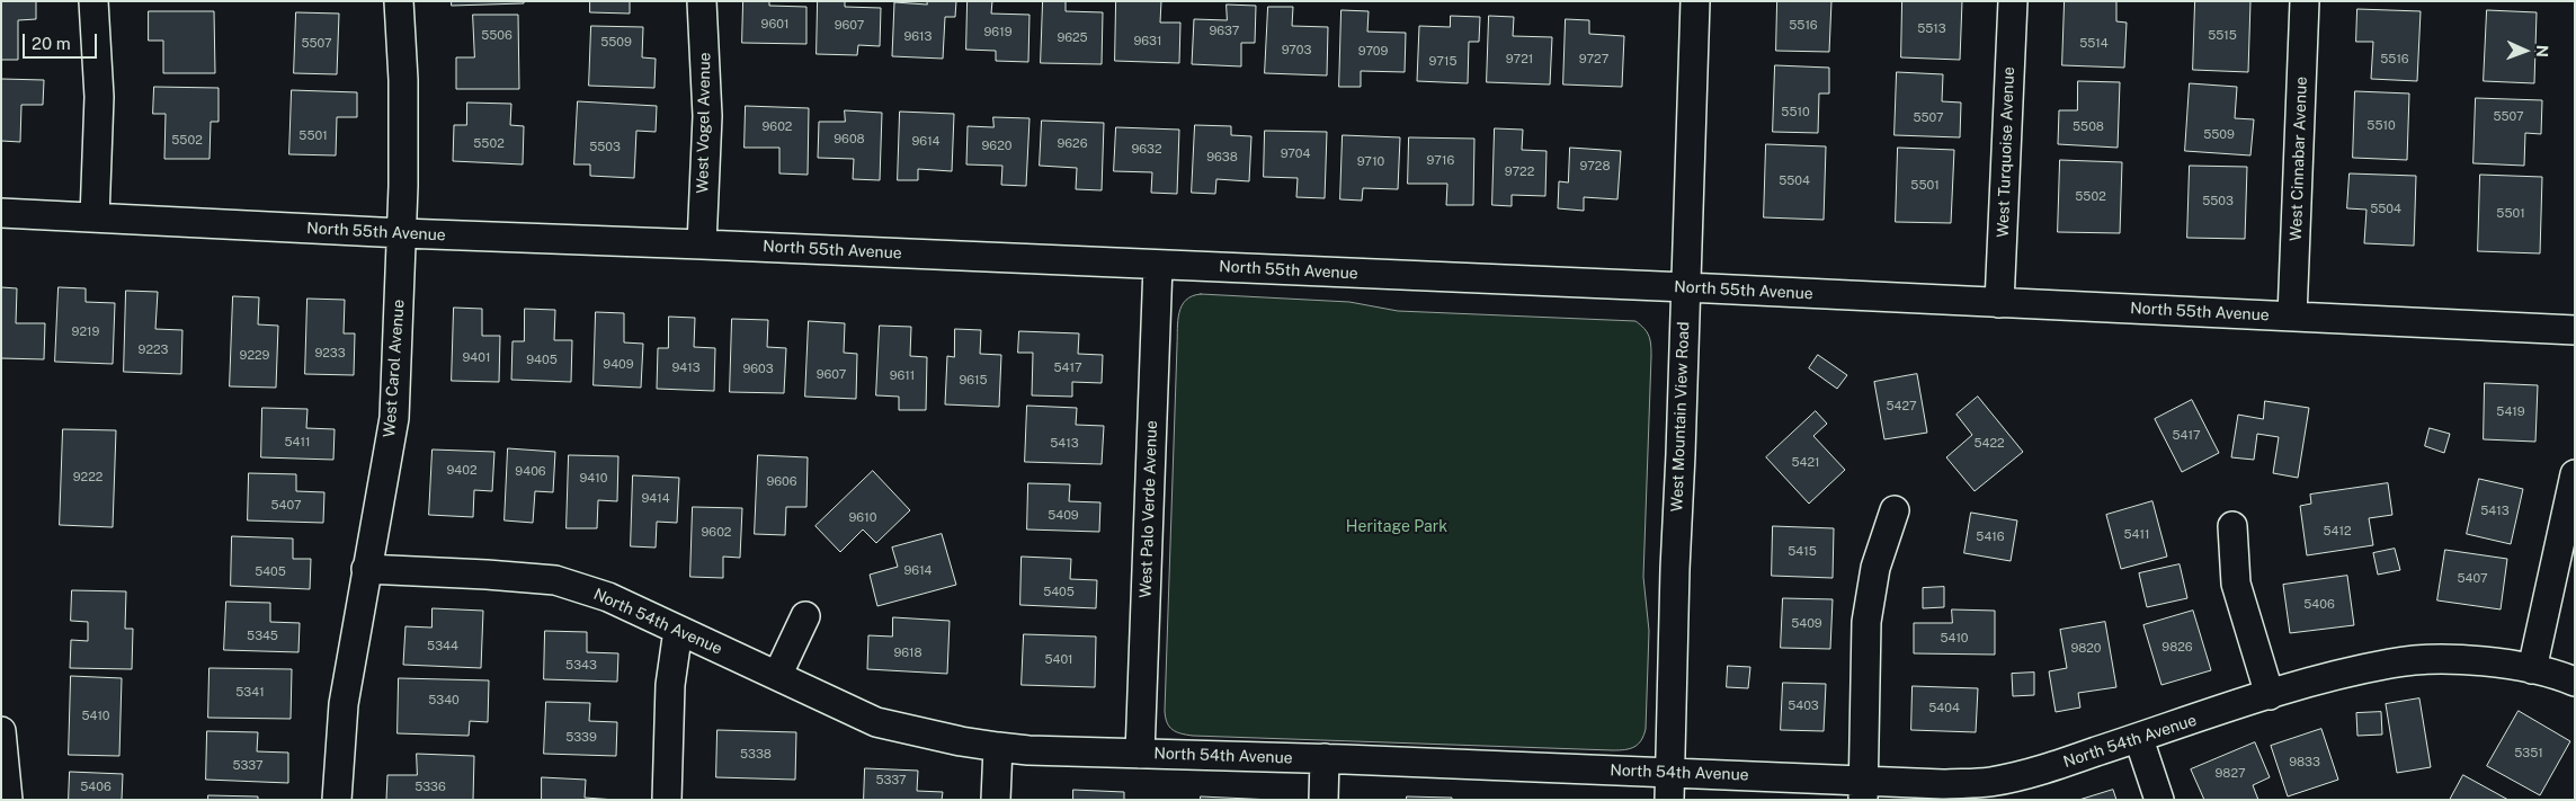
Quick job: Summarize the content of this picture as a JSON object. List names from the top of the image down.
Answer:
{
  "streets": {
    "street": [
      "West Vogel Avenue",
      "West Turquoise Avenue",
      "West Cinnabar Avenue",
      "North 55th Avenue",
      "West Carol Avenue",
      "West Mountain View Road",
      "West Palo Verde Avenue",
      "North 54th Avenue"
    ]
  },
  "crossings": [
    ["West Vogel Avenue", "North 55th Avenue"],
    ["West Turquoise Avenue", "North 55th Avenue"],
    ["West Cinnabar Avenue", "North 55th Avenue"],
    ["North 55th Avenue", "West Carol Avenue"],
    ["North 55th Avenue", "West Mountain View Road"],
    ["North 55th Avenue", "West Palo Verde Avenue"],
    ["West Carol Avenue", "North 54th Avenue"],
    ["West Mountain View Road", "North 54th Avenue"],
    ["West Palo Verde Avenue", "North 54th Avenue"]
  ],
  "parks": ["Heritage Park"],
  "house_numbers": [
    "9601",
    "9607",
    "5516",
    "5513",
    "9637",
    "9619",
    "5506",
    "5515",
    "9613",
    "9625",
    "9631",
    "5509",
    "5507",
    "5514",
    "9703",
    "9709",
    "9721",
    "9727",
    "5516",
    "9715",
    "5510",
    "5507",
    "5507",
    "5510",
    "9602",
    "5508",
    "5509",
    "5501",
    "9608",
    "5502",
    "9614",
    "5502",
    "9626",
    "9620",
    "5503",
    "9632",
    "9704",
    "9638",
    "9716",
    "9710",
    "9728",
    "9722",
    "5504",
    "5501",
    "5502",
    "5503",
    "5504",
    "5501",
    "9219",
    "9223",
    "9233",
    "9229",
    "9401",
    "9405",
    "9409",
    "9413",
    "5417",
    "9603",
    "9607",
    "9611",
    "9615",
    "5427",
    "5419",
    "5417",
    "5411",
    "5413",
    "5422",
    "5421",
    "9402",
    "9406",
    "9222",
    "9410",
    "9606",
    "9414",
    "5407",
    "5413",
    "5409",
    "9610",
    "5412",
    "9602",
    "5411",
    "5416",
    "5415",
    "9614",
    "5405",
    "5407",
    "5405",
    "5406",
    "5409",
    "5345",
    "5410",
    "5344",
    "9826",
    "9820",
    "9618",
    "5401",
    "5343",
    "5341",
    "5340",
    "5403",
    "5404",
    "5410",
    "5339",
    "5351",
    "5338",
    "9833",
    "5337",
    "9827",
    "5337",
    "5406",
    "5336"
  ],
  "scale_bar": "20 m",
  "north": "right"
}
